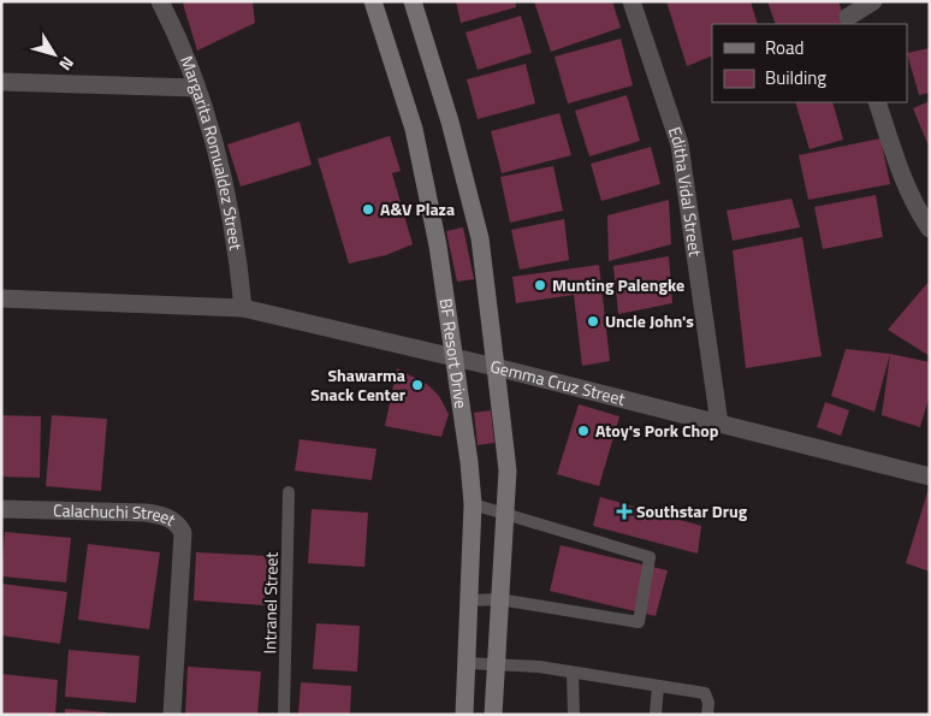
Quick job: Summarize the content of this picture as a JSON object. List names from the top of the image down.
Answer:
{
  "streets": {
    "main road": ["BF Resort Drive"],
    "street": [
      "Margarita Romualdez Street",
      "Editha Vidal Street",
      "Gemma Cruz Street",
      "Calachuchi Street"
    ],
    "lane": ["Intranel Street"]
  },
  "crossings": [
    ["Margarita Romualdez Street", "Gemma Cruz Street"],
    ["Editha Vidal Street", "Gemma Cruz Street"],
    ["BF Resort Drive", "Gemma Cruz Street"]
  ],
  "places": {
    "other": [
      "A&V Plaza",
      "Munting Palengke",
      "Uncle John's",
      "Shawarma Snack Center",
      "Atoy's Pork Chop"
    ],
    "health": ["Southstar Drug"]
  },
  "legend": ["Road", "Building"],
  "north": "bottom right"
}
